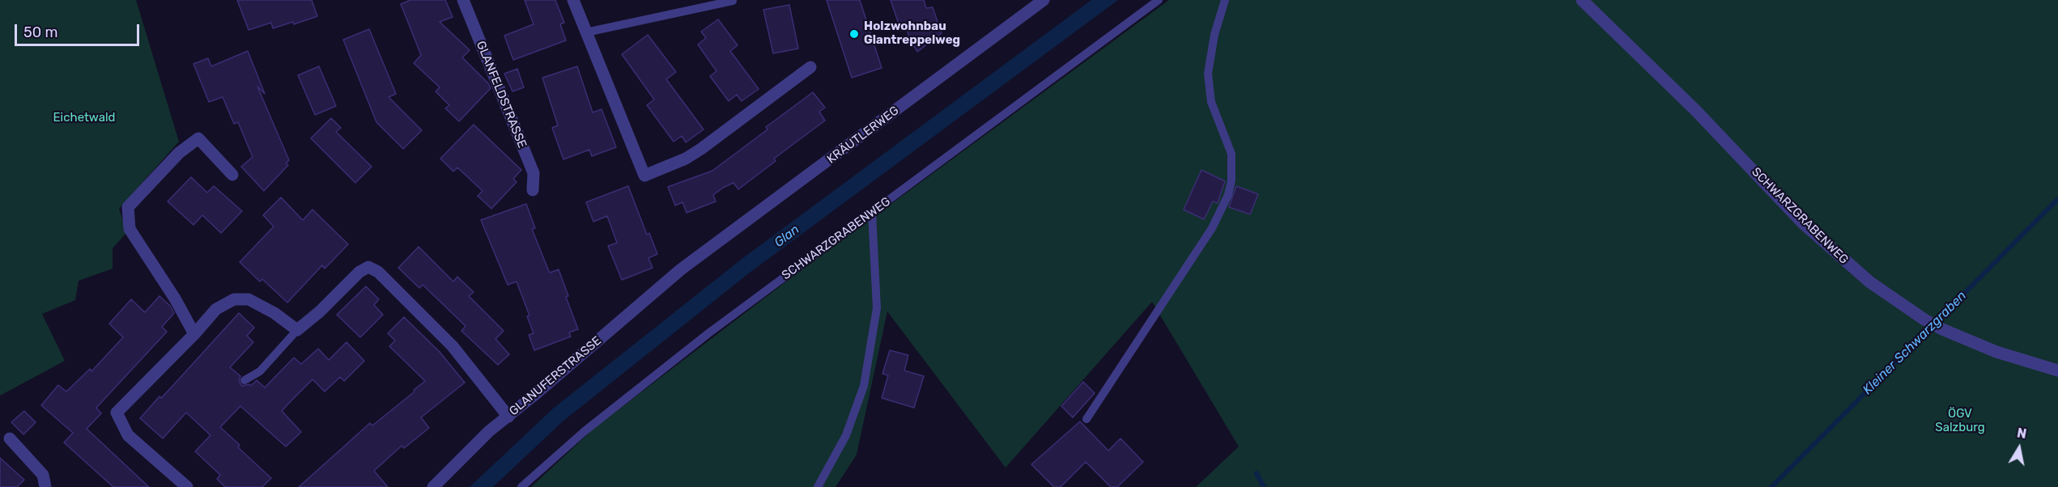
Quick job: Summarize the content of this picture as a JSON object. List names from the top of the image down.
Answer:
{
  "streets": {
    "street": [
      "GLANFELDSTRASSE",
      "KRÄUTLERWEG",
      "SCHWARZGRABENWEG",
      "GLANUFERSTRASSE"
    ]
  },
  "crossings": [
    ["KRÄUTLERWEG", "GLANUFERSTRASSE"]
  ],
  "water": ["Glan", "Kleiner Schwarzgraben"],
  "parks": ["Eichetwald", "ÖGV Salzburg"],
  "places": ["Holzwohnbau Glantreppelweg"],
  "scale_bar": "50 m",
  "north": "top"
}
